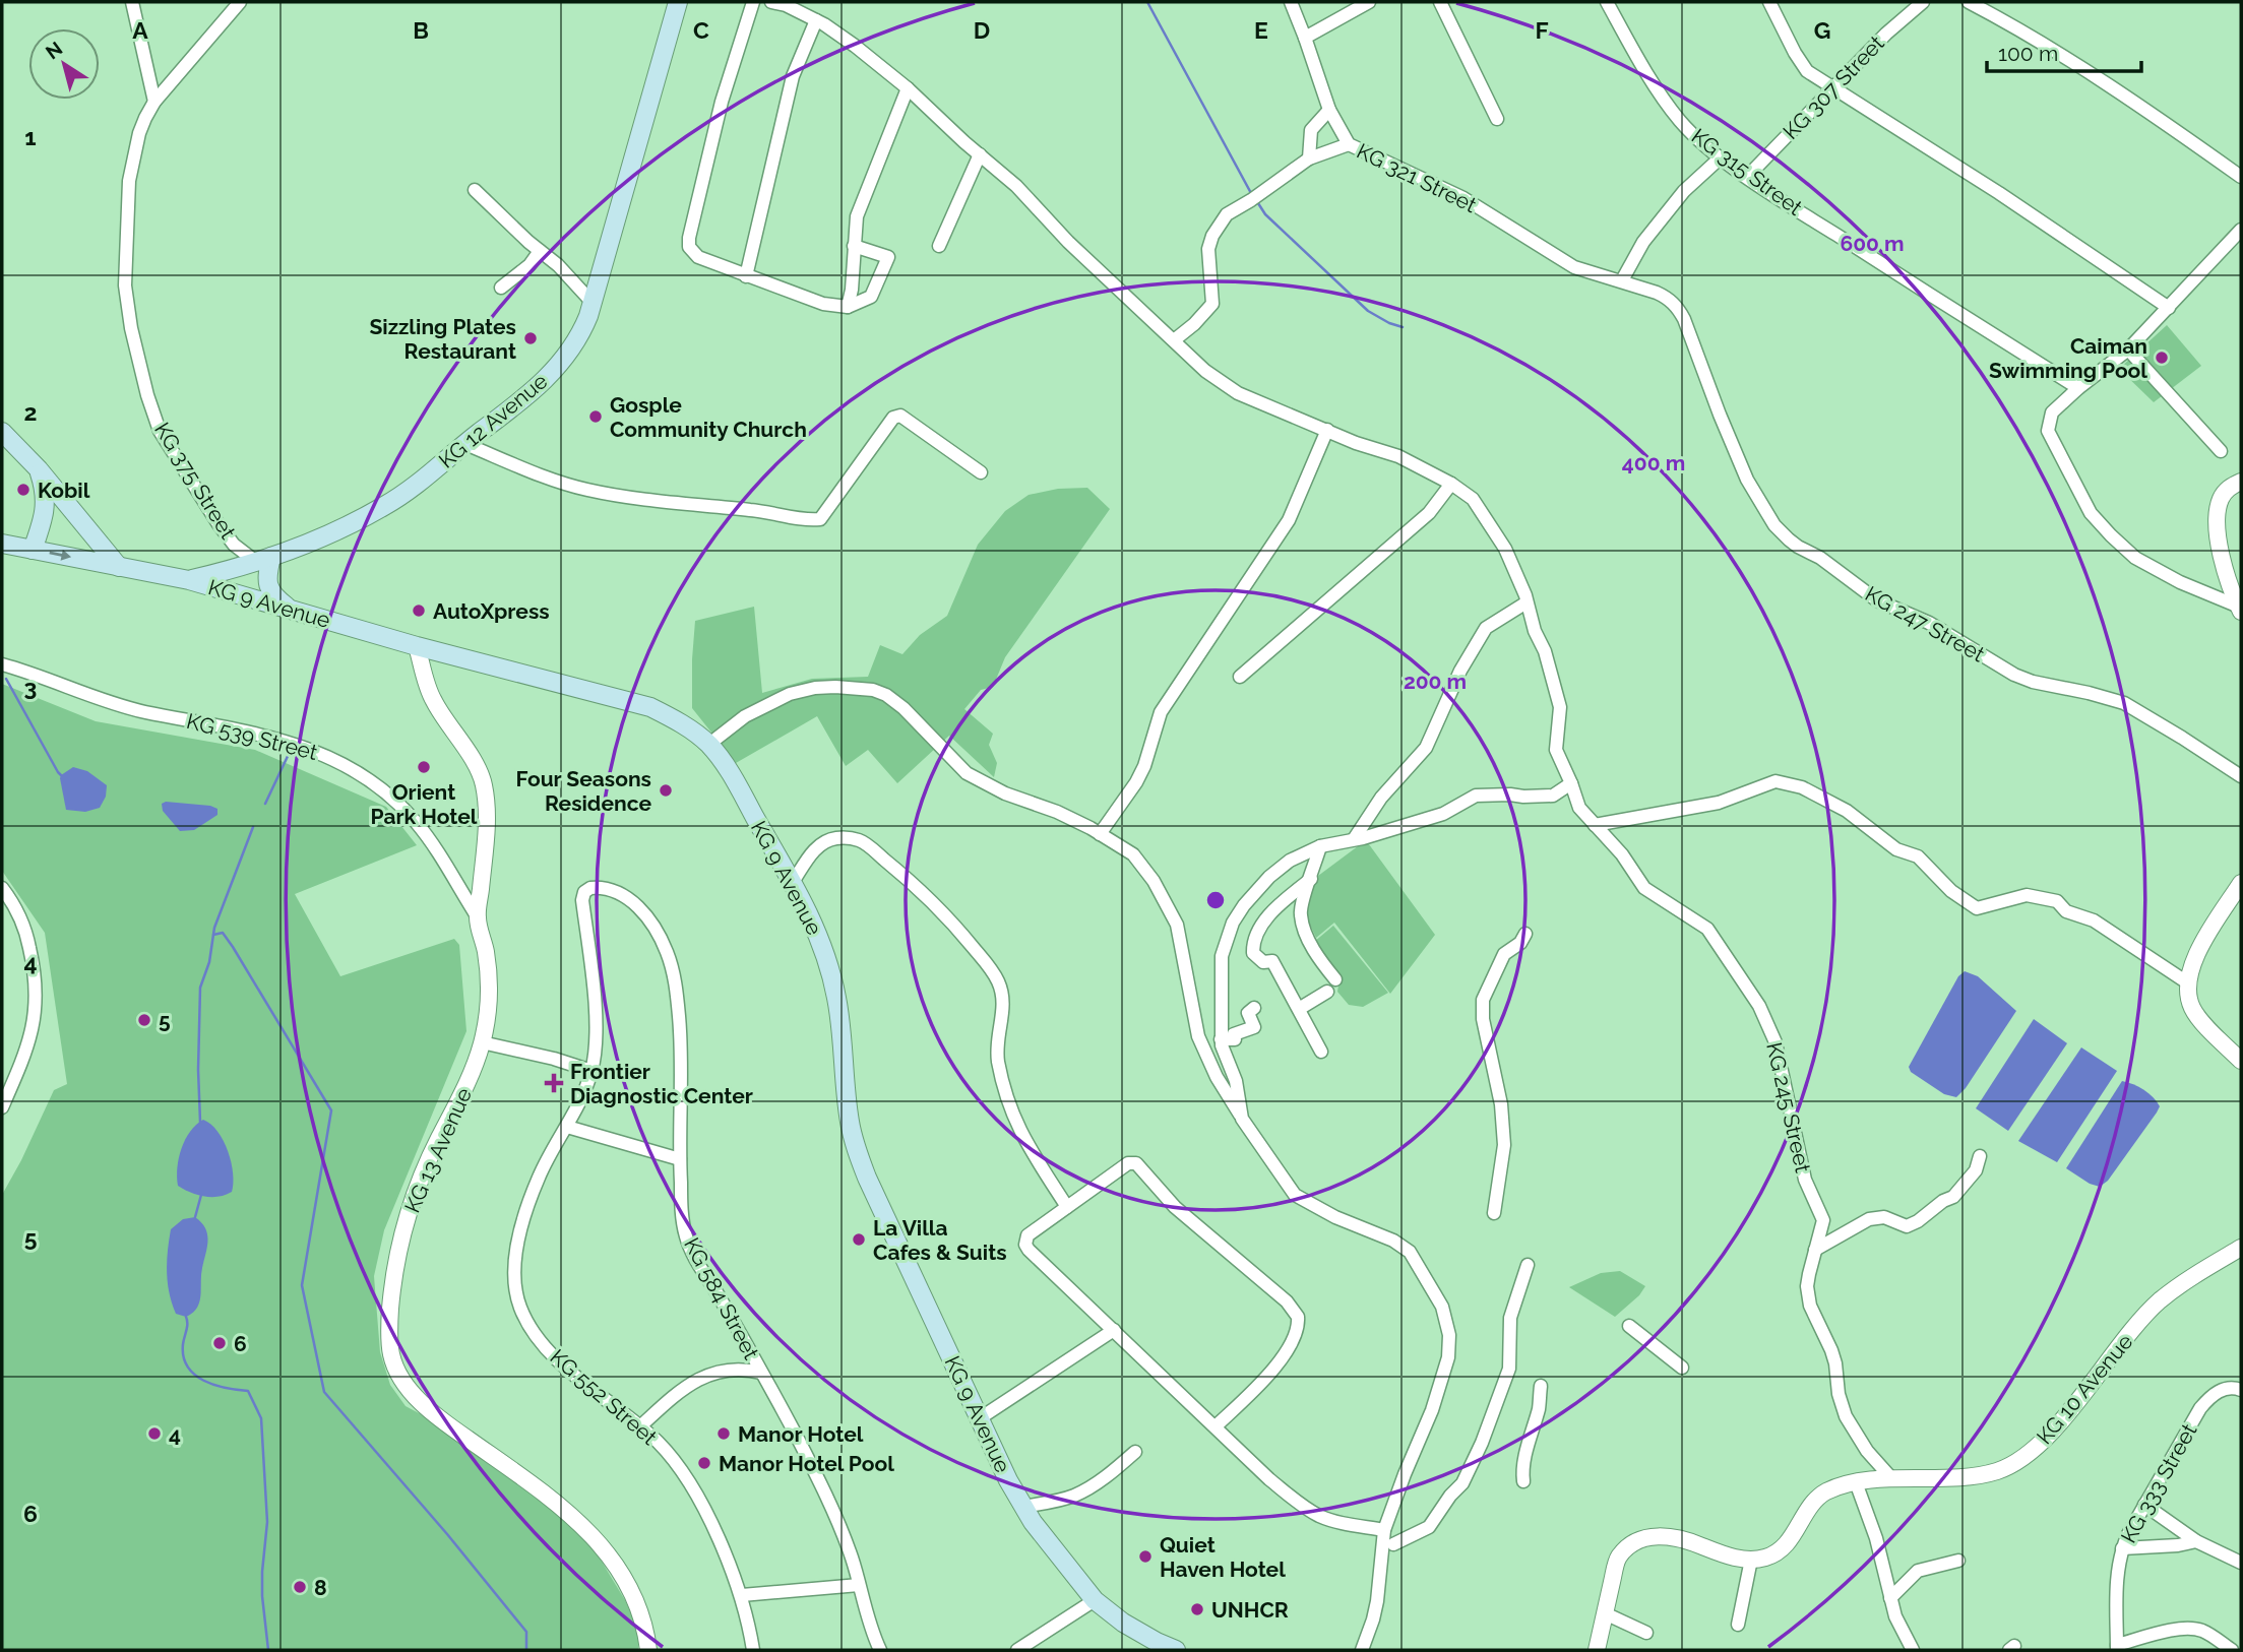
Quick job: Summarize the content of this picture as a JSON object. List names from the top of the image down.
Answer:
{
  "streets": {
    "main road": ["KG 12 Avenue", "KG 9 Avenue"],
    "street": [
      "KG 307 Street",
      "KG 315 Street",
      "KG 321 Street",
      "KG 375 Street",
      "KG 247 Street",
      "KG 539 Street",
      "KG 245 Street",
      "KG 13 Avenue",
      "KG 584 Street",
      "KG 10 Avenue",
      "KG 552 Street",
      "KG 333 Street"
    ]
  },
  "crossings": [
    ["KG 307 Street", "KG 315 Street"],
    ["KG 321 Street", "KG 247 Street"],
    ["KG 12 Avenue", "KG 375 Street"],
    ["KG 12 Avenue", "KG 9 Avenue"],
    ["KG 9 Avenue", "KG 13 Avenue"],
    ["KG 539 Street", "KG 13 Avenue"],
    ["KG 245 Street", "KG 10 Avenue"],
    ["KG 584 Street", "KG 552 Street"]
  ],
  "places": {
    "other": [
      "Sizzling Plates Restaurant",
      "Caiman Swimming Pool",
      "Gosple Community Church",
      "Kobil",
      "AutoXpress",
      "Orient Park Hotel",
      "Four Seasons Residence",
      "5",
      "La Villa Cafes & Suits",
      "6",
      "4",
      "Manor Hotel",
      "Manor Hotel Pool",
      "Quiet Haven Hotel",
      "8",
      "UNHCR"
    ],
    "health": ["Frontier Diagnostic Center"]
  },
  "scale_bar": "100 m",
  "north": "top left",
  "grid": {
    "columns": [
      "A",
      "B",
      "C",
      "D",
      "E",
      "F",
      "G"
    ],
    "rows": [
      "1",
      "2",
      "3",
      "4",
      "5",
      "6"
    ]
  },
  "rings": ["600 m", "400 m", "200 m"]
}
